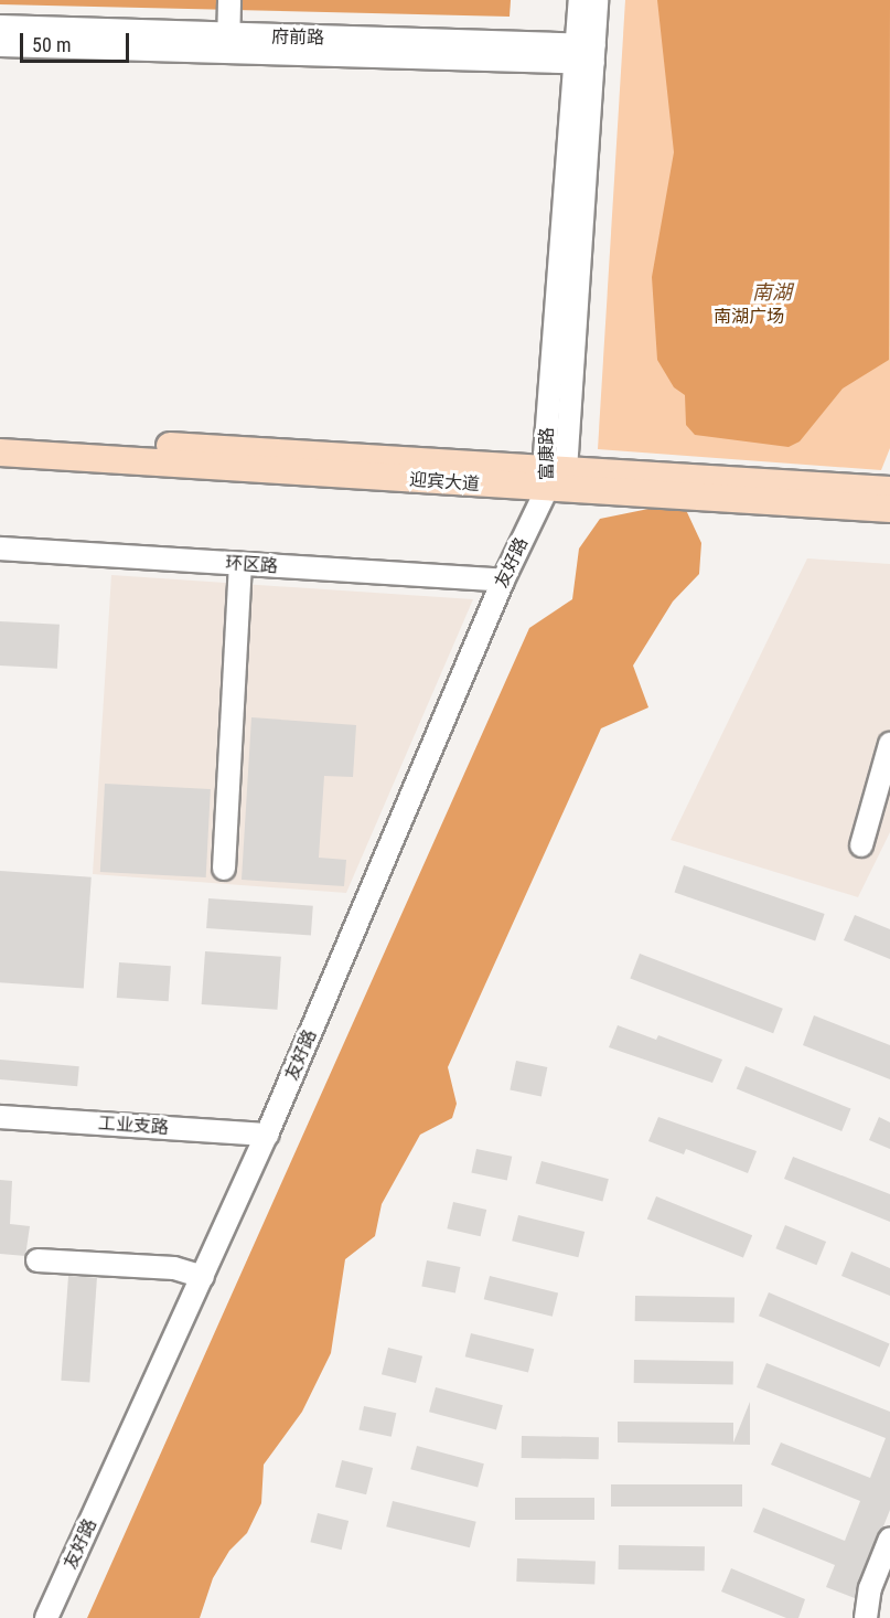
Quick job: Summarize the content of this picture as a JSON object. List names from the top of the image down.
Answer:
{
  "streets": {
    "main road": ["迎宾大道"],
    "street": [
      "府前路",
      "富康路",
      "友好路",
      "环区路",
      "工业支路"
    ]
  },
  "crossings": [
    ["府前路", "富康路"],
    ["富康路", "迎宾大道"],
    ["富康路", "友好路"],
    ["迎宾大道", "友好路"],
    ["友好路", "环区路"],
    ["友好路", "工业支路"]
  ],
  "water": ["南湖"],
  "parks": ["南湖广场"],
  "scale_bar": "50 m"
}
